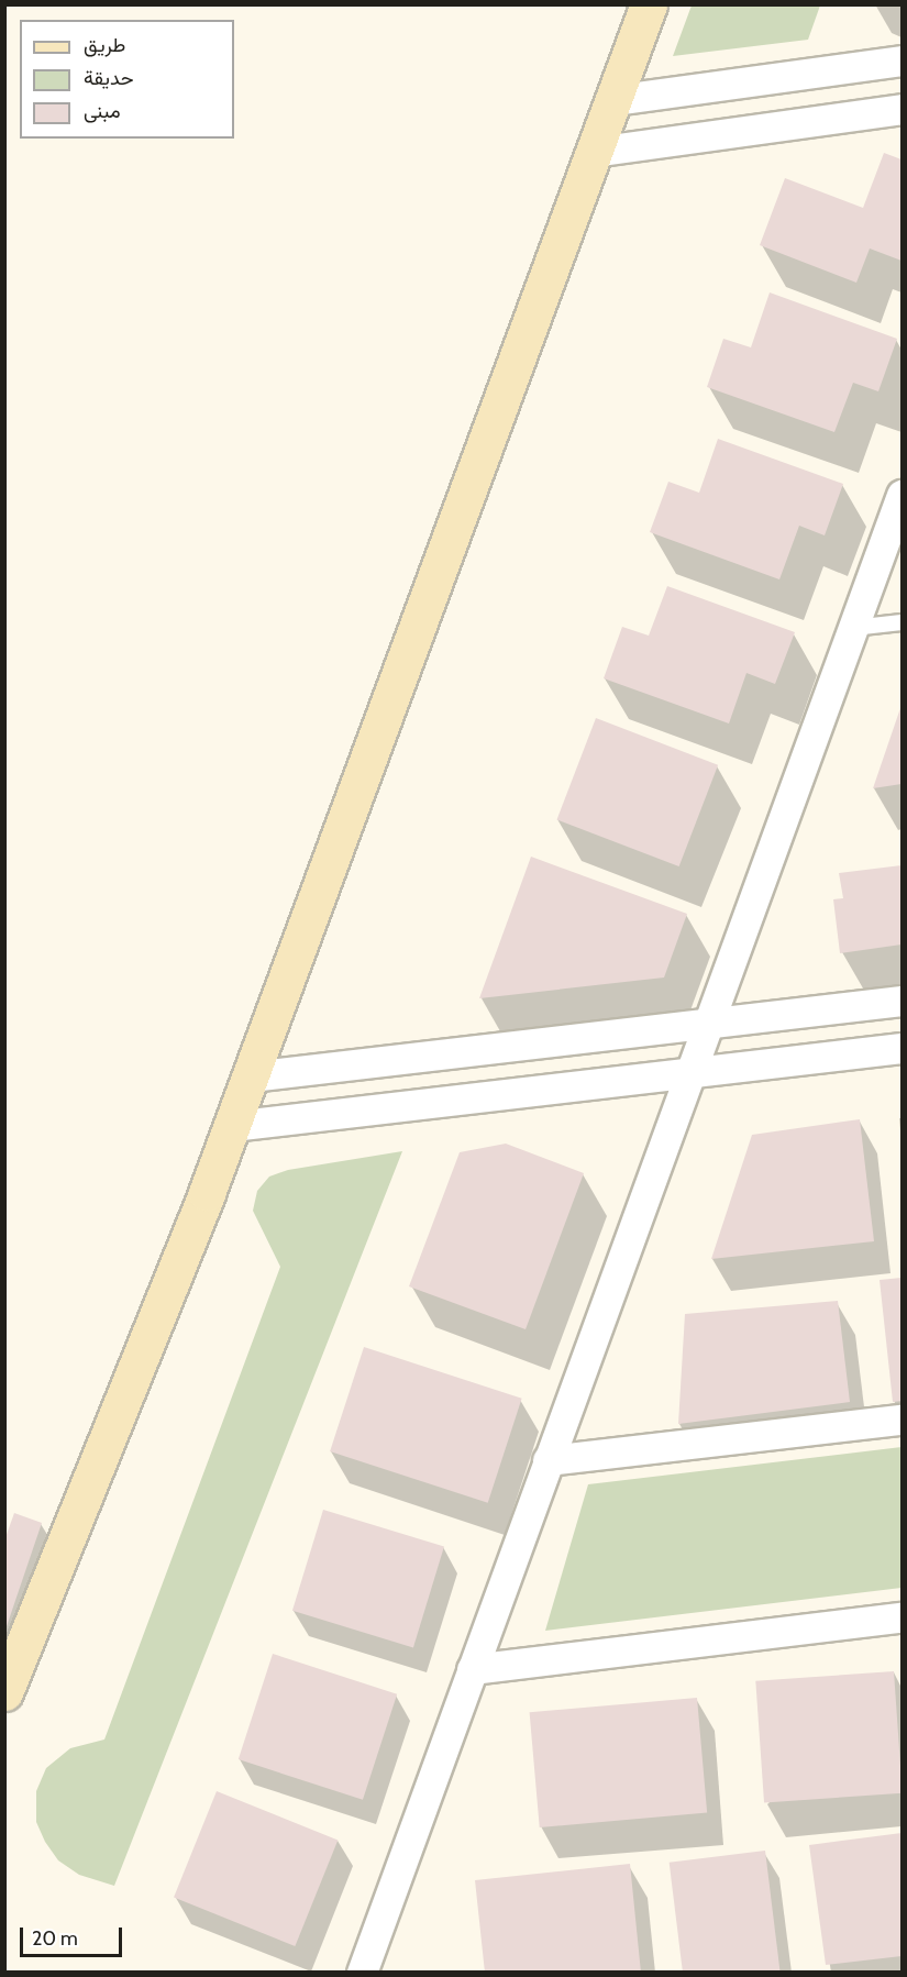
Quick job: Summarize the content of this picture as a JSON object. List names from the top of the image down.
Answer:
{
  "legend": ["طريق", "حديقة", "مبنى"],
  "scale_bar": "20 m"
}
